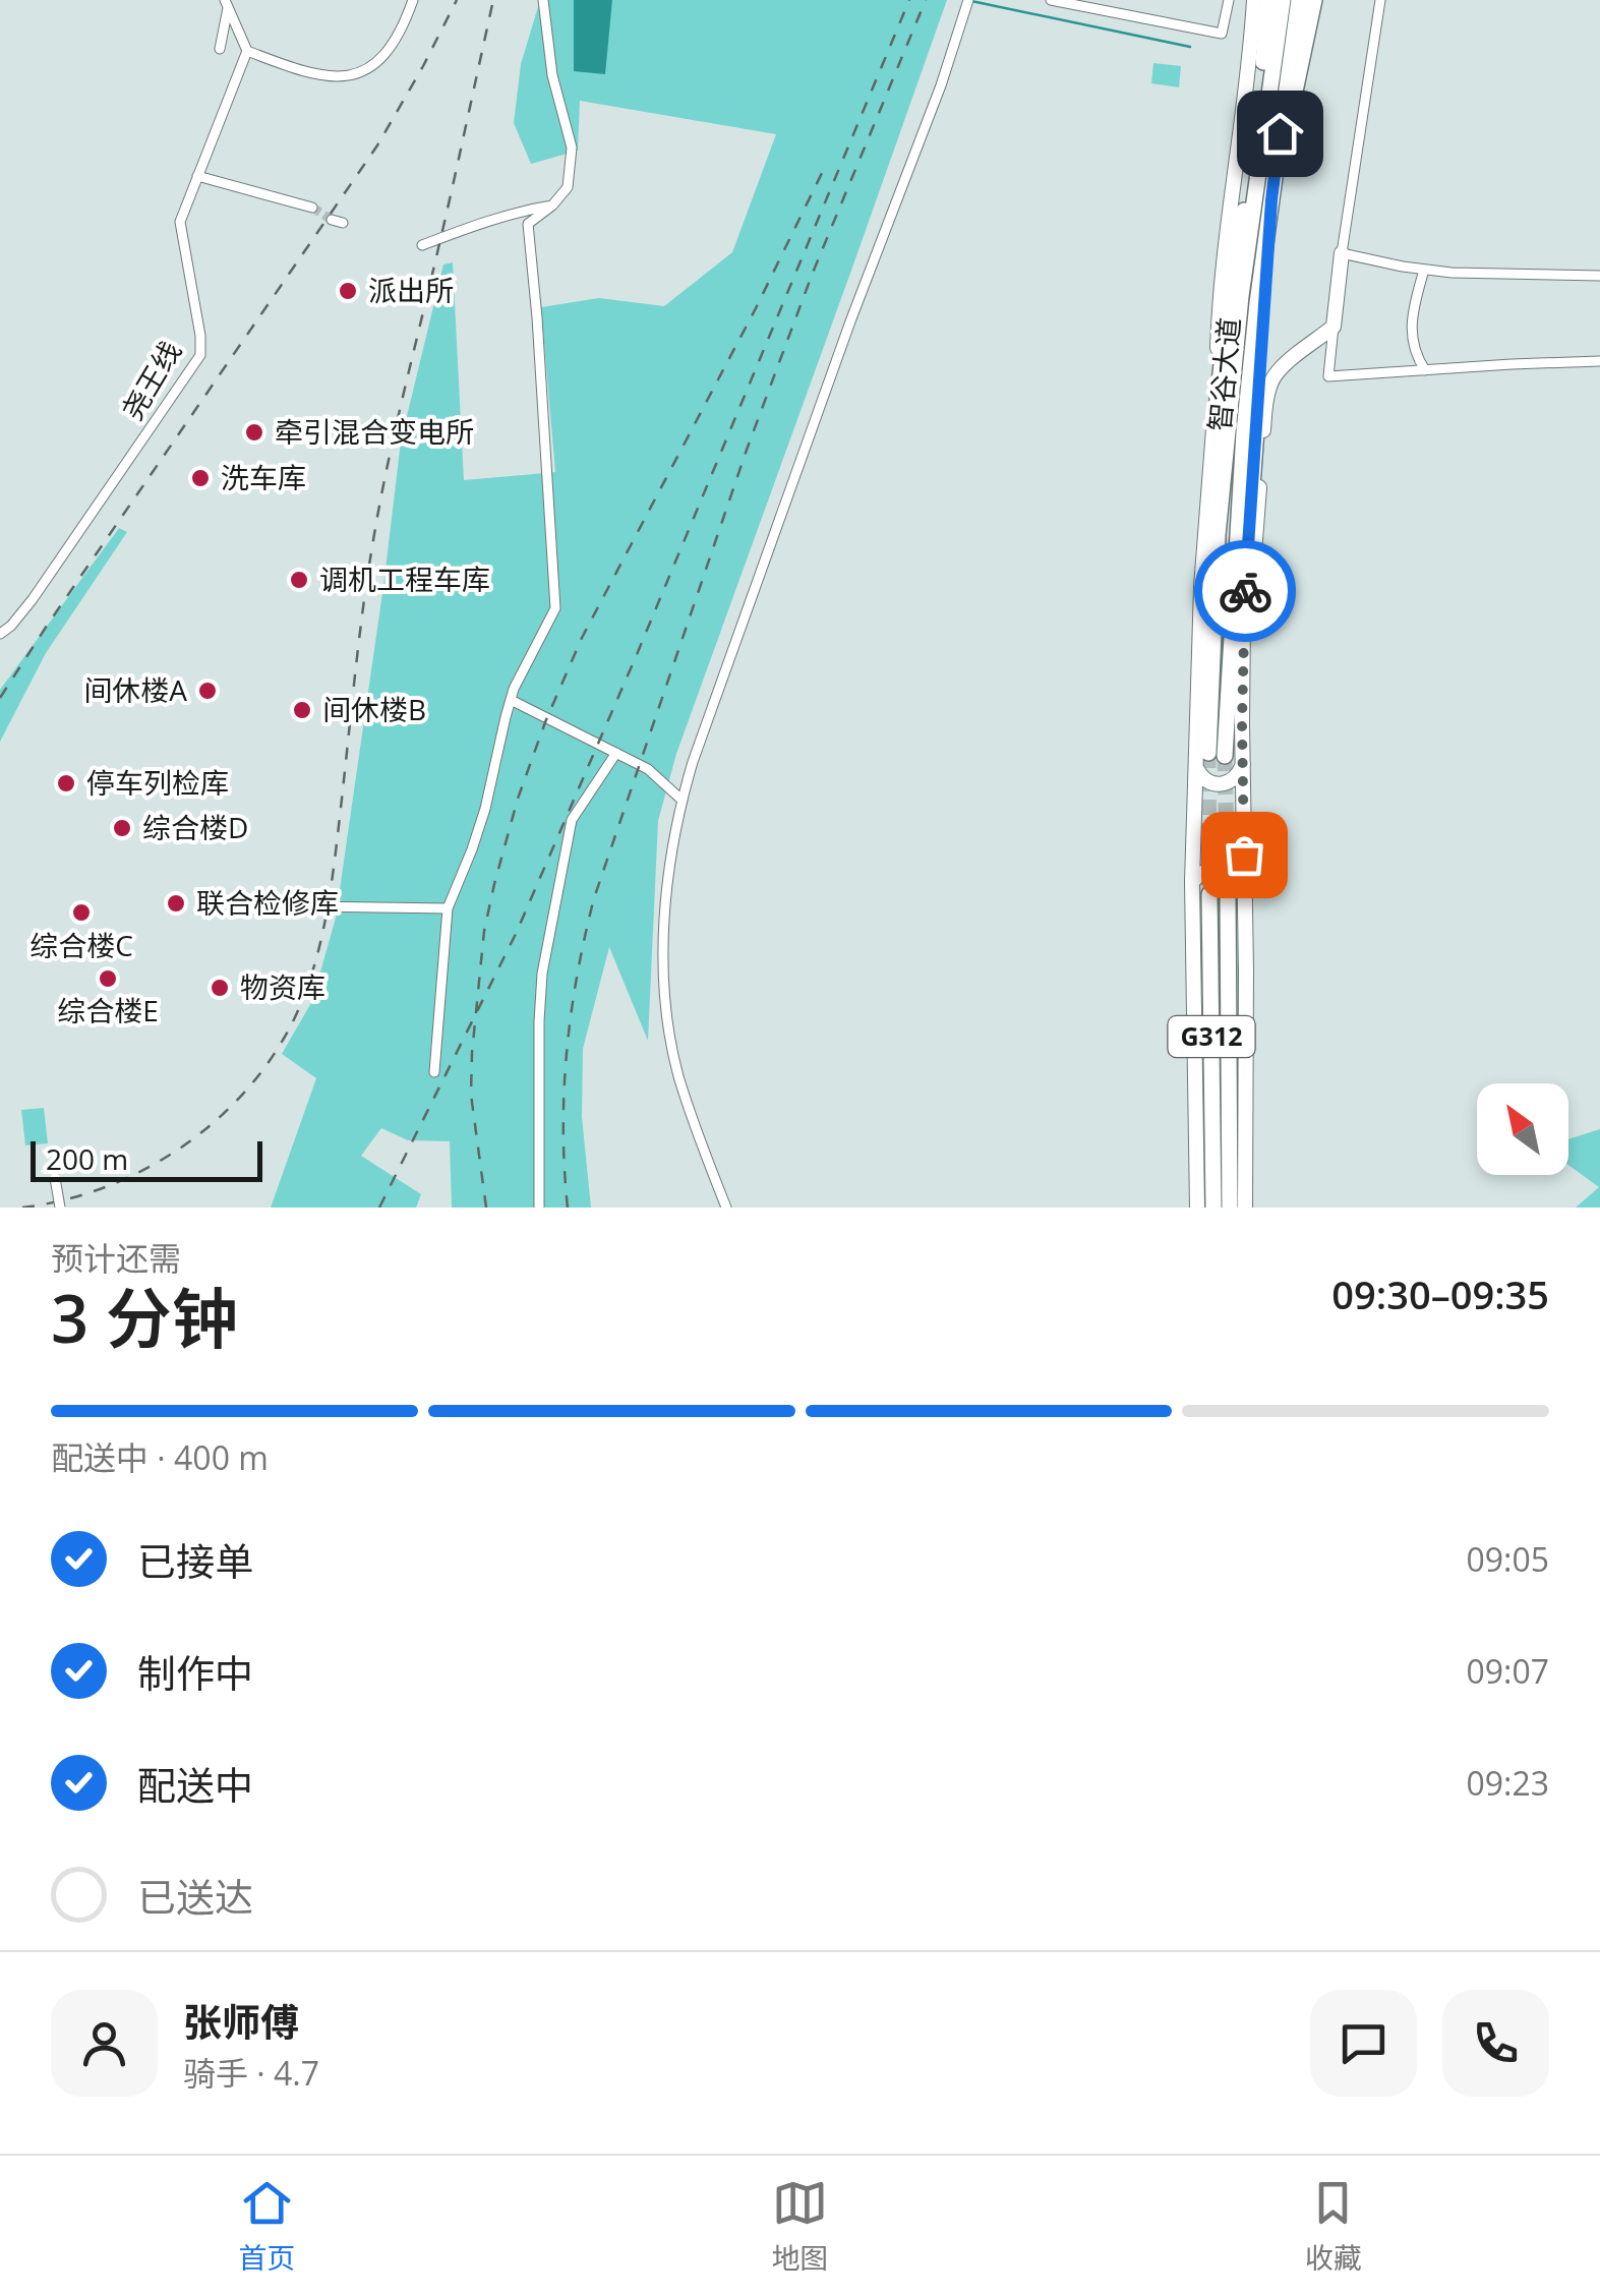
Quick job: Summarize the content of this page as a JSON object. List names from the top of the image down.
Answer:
{
  "streets": {
    "highway": ["智谷大道", "G312"],
    "street": ["尧王线"]
  },
  "places": [
    "派出所",
    "牵引混合变电所",
    "洗车库",
    "调机工程车库",
    "间休楼A",
    "间休楼B",
    "停车列检库",
    "综合楼D",
    "联合检修库",
    "综合楼C",
    "综合楼E",
    "物资库"
  ],
  "scale_bar": "200 m",
  "north": "top left",
  "page": {
    "scale": "200 m",
    "heading": ["3 分钟", "预计还需", "09:30–09:35"],
    "panel": ["张师傅", "骑手 · 4.7"],
    "bar": "配送中 · 400 m",
    "list": [
      ["已接单", "09:05"],
      ["制作中", "09:07"],
      ["配送中", "09:23"],
      "已送达"
    ],
    "tabs": ["首页", "地图", "收藏"]
  }
}
